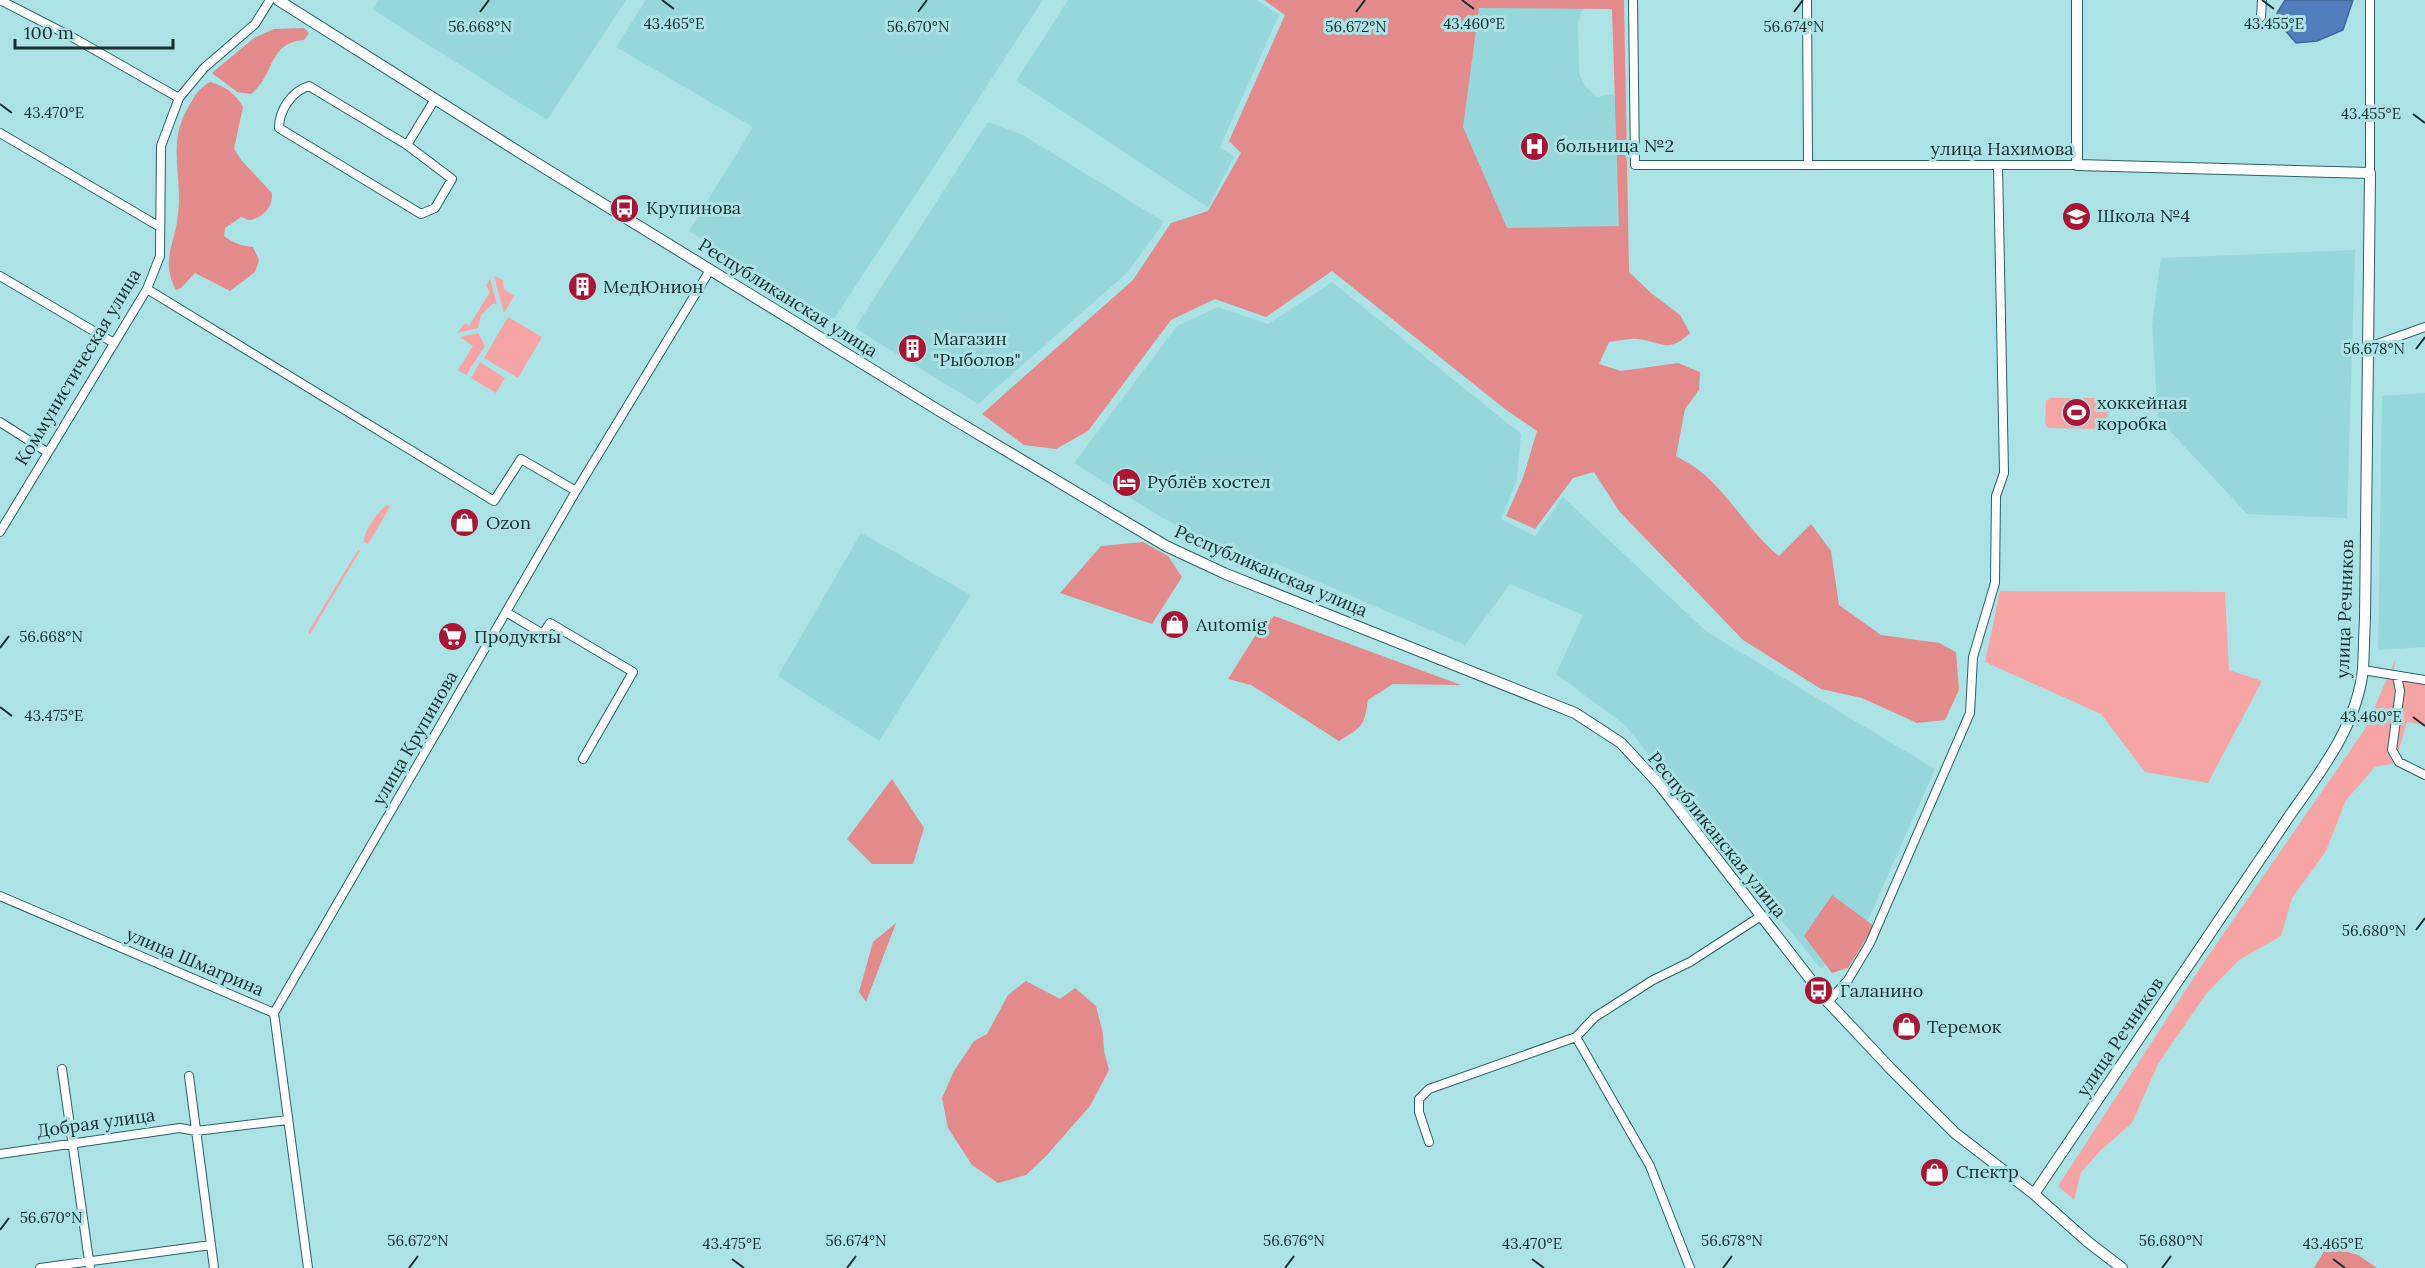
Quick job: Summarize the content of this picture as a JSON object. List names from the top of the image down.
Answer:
{
  "streets": {
    "street": [
      "улица Нахимова",
      "Республиканская улица",
      "Коммунистическая улица",
      "улица Речников",
      "улица Крупинова",
      "улица Шмагрина",
      "Добрая улица"
    ]
  },
  "crossings": [
    ["улица Нахимова", "улица Речников"],
    ["Республиканская улица", "улица Речников"],
    ["Республиканская улица", "улица Крупинова"],
    ["улица Крупинова", "улица Шмагрина"],
    ["улица Шмагрина", "Добрая улица"]
  ],
  "places": {
    "hospital": ["больница №2"],
    "bus stop": ["Крупинова", "Галанино"],
    "school or university": ["Школа №4"],
    "building": ["МедЮнион", "Магазин \"Рыболов\""],
    "sports": ["хоккейная коробка"],
    "hotel": ["Рублёв хостел"],
    "shop": [
      "Ozon",
      "Automig",
      "Теремок",
      "Спектр"
    ],
    "supermarket": ["Продукты"]
  },
  "scale_bar": "100 m",
  "coordinates": [
    "43.460°E",
    "43.465°E",
    "43.455°E",
    "56.668°N",
    "56.670°N",
    "56.672°N",
    "56.674°N",
    "43.470°E",
    "56.678°N",
    "43.475°E",
    "56.680°N",
    "56.676°N"
  ]
}
